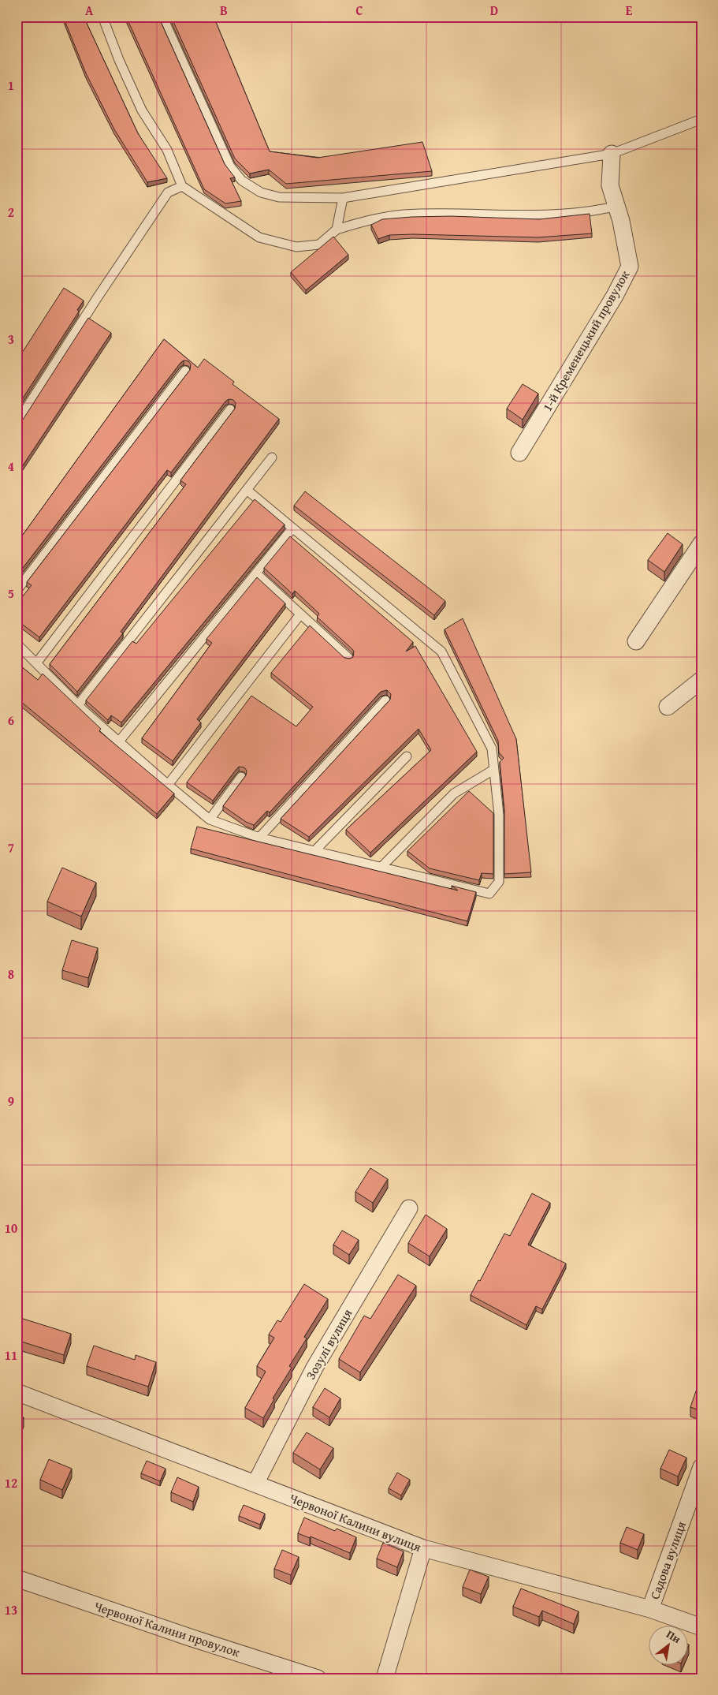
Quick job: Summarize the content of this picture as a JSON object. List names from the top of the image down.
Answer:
{
  "streets": {
    "street": [
      "1-й Кременецький провулок",
      "Зозулі вулиця",
      "Червоної Калини вулиця",
      "Садова вулиця",
      "Червоної Калини провулок"
    ]
  },
  "crossings": [
    ["Зозулі вулиця", "Червоної Калини вулиця"],
    ["Червоної Калини вулиця", "Садова вулиця"]
  ],
  "north": "top right",
  "grid": {
    "columns": [
      "A",
      "B",
      "C",
      "D",
      "E"
    ],
    "rows": [
      "1",
      "2",
      "3",
      "4",
      "5",
      "6",
      "7",
      "8",
      "9",
      "10",
      "11",
      "12",
      "13"
    ]
  }
}
